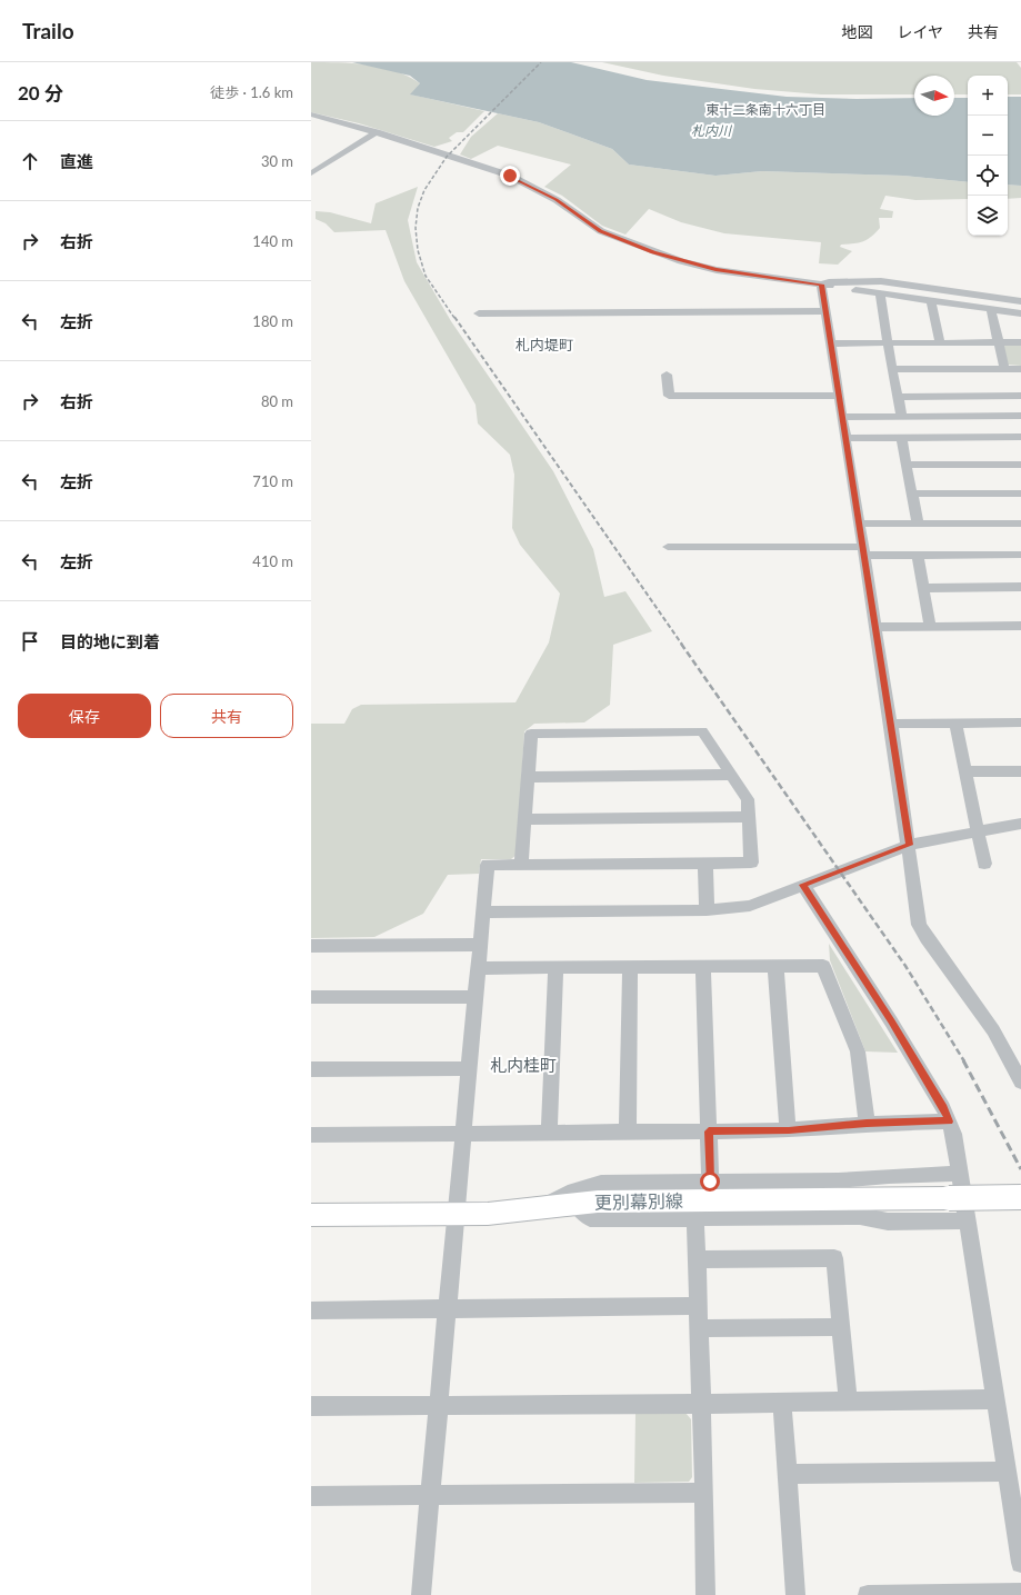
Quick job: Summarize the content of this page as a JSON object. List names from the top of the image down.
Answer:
{
  "streets": {
    "main road": ["更別幕別線"]
  },
  "districts": ["東十二条南十六丁目", "札内堤町", "札内桂町"],
  "water": ["札内川"],
  "north": "right",
  "page": {
    "header": "Trailo",
    "nav": ["地図", "レイヤ", "共有"],
    "heading": ["20 分", "徒歩 · 1.6 km"],
    "map_buttons": ["+", "−"],
    "list": [
      ["直進", "30 m"],
      ["右折", "140 m"],
      ["左折", "180 m"],
      ["右折", "80 m"],
      ["左折", "710 m"],
      ["左折", "410 m"],
      "目的地に到着"
    ],
    "buttons": ["保存", "共有"]
  }
}
